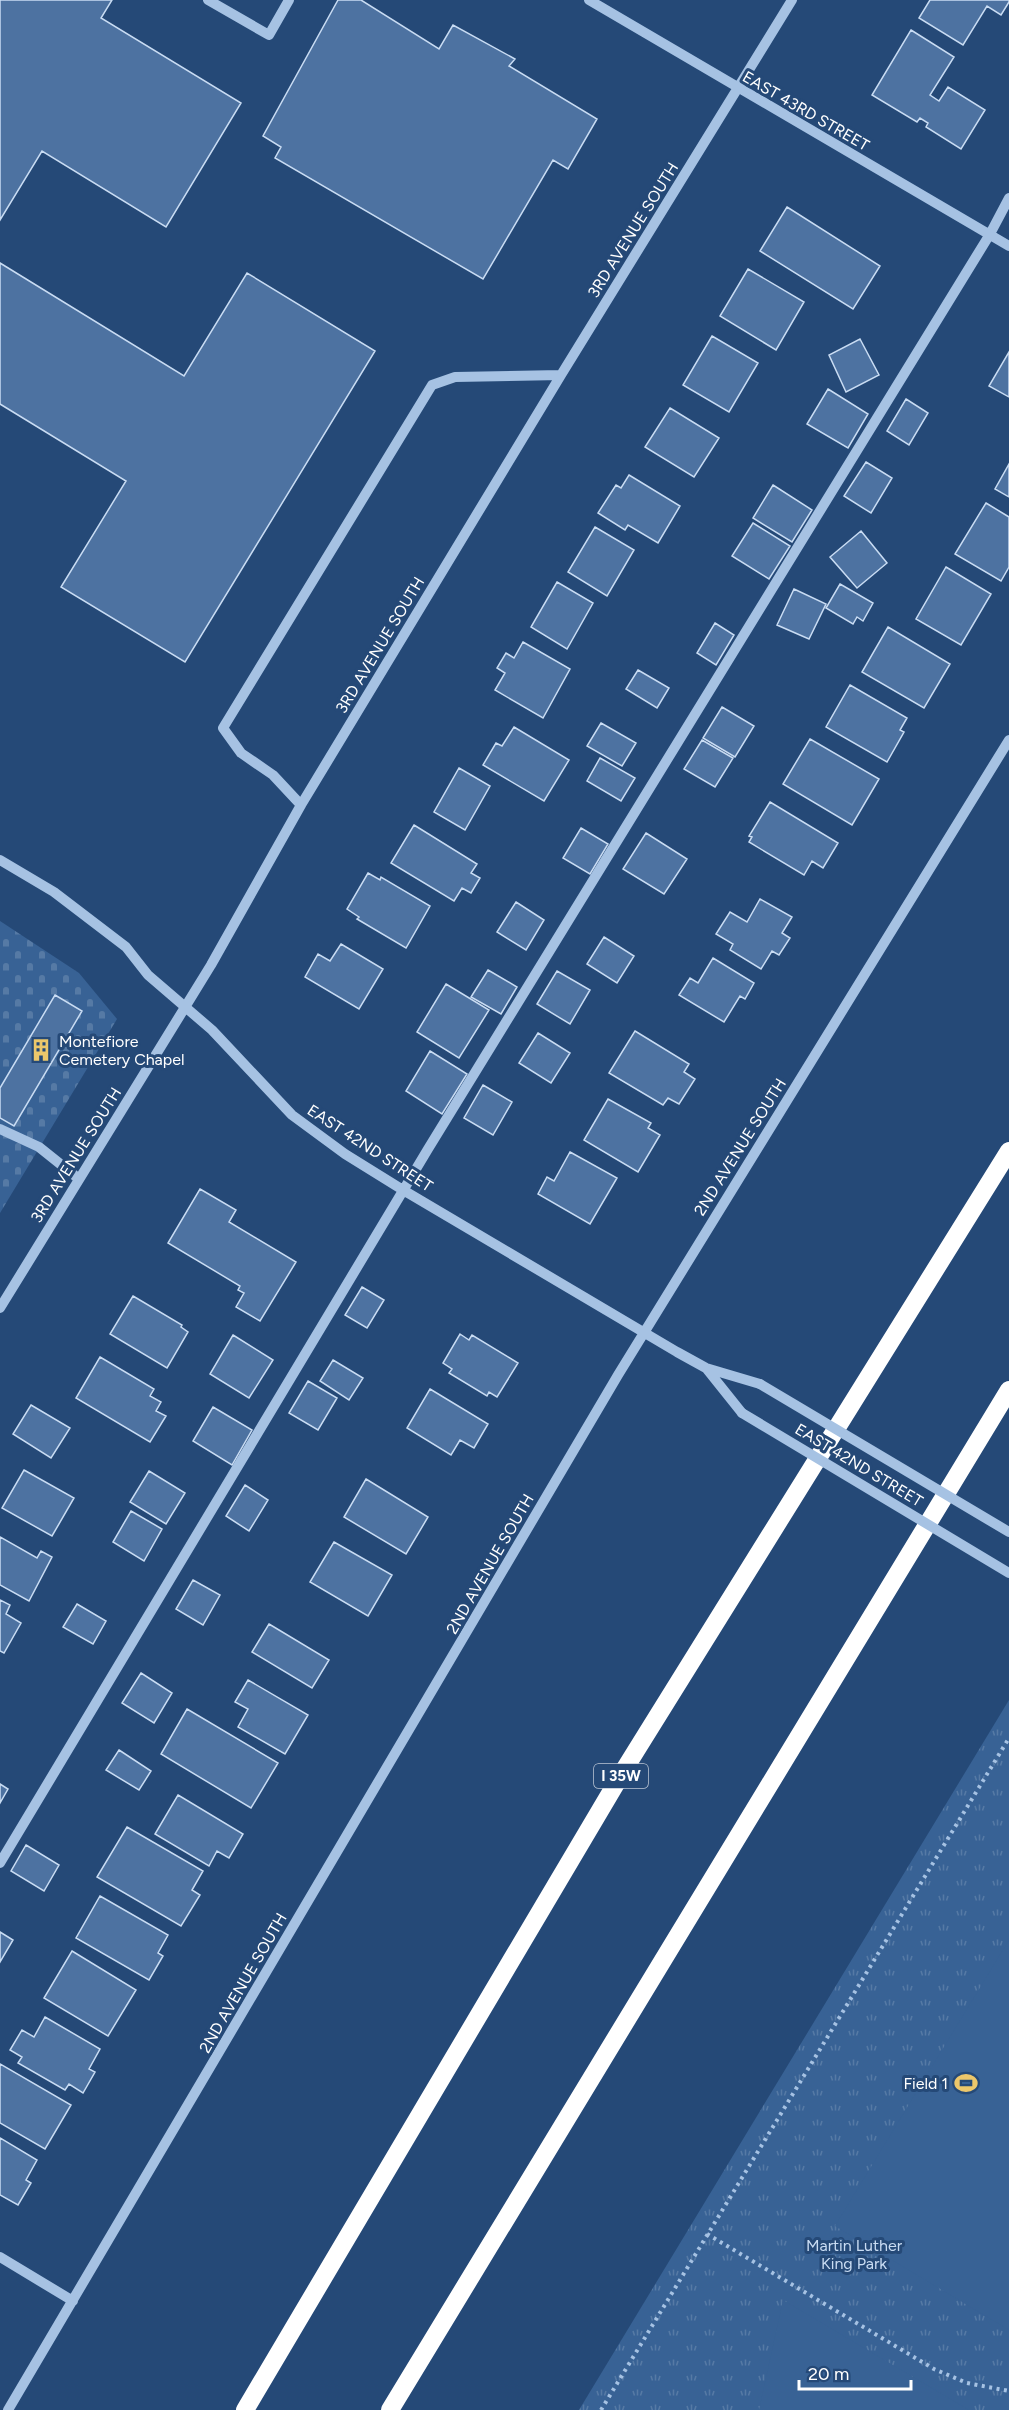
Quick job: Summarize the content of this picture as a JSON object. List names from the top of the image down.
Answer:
{
  "streets": {
    "highway": ["I 35W"],
    "street": [
      "EAST 43RD STREET",
      "3RD AVENUE SOUTH",
      "2ND AVENUE SOUTH",
      "EAST 42ND STREET"
    ]
  },
  "crossings": [
    ["EAST 43RD STREET", "3RD AVENUE SOUTH"],
    ["3RD AVENUE SOUTH", "EAST 42ND STREET"],
    ["2ND AVENUE SOUTH", "EAST 42ND STREET"]
  ],
  "parks": ["Martin Luther King Park"],
  "places": {
    "building": ["Montefiore Cemetery Chapel"],
    "sports": ["Field 1"]
  },
  "scale_bar": "20 m"
}
